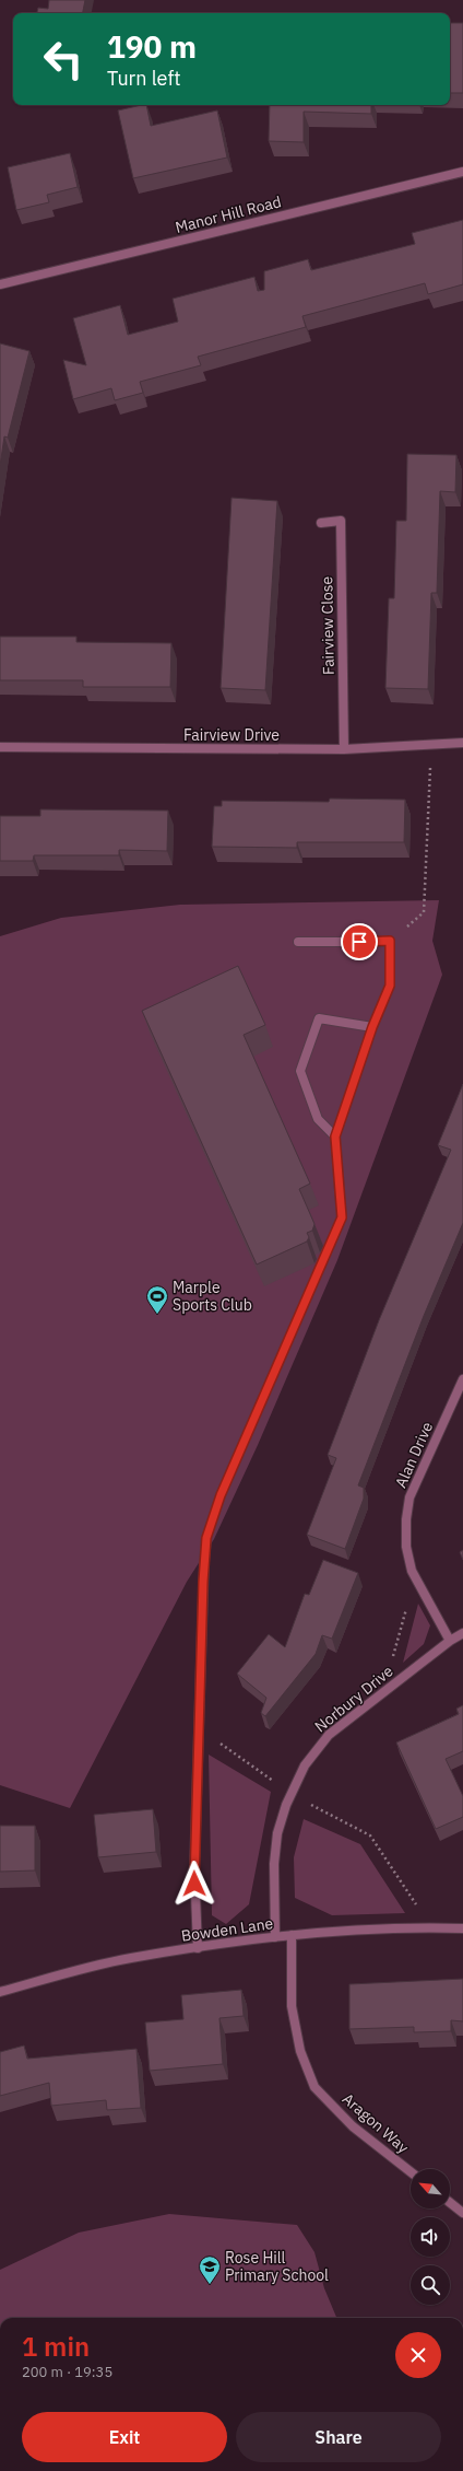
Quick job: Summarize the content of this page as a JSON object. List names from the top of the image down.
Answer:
{
  "streets": {
    "street": [
      "Manor Hill Road",
      "Fairview Close",
      "Fairview Drive",
      "Alan Drive",
      "Norbury Drive",
      "Bowden Lane",
      "Aragon Way"
    ]
  },
  "crossings": [
    ["Fairview Close", "Fairview Drive"],
    ["Alan Drive", "Norbury Drive"],
    ["Norbury Drive", "Bowden Lane"],
    ["Bowden Lane", "Aragon Way"]
  ],
  "places": {
    "sports": ["Marple Sports Club"],
    "school or university": ["Rose Hill Primary School"]
  },
  "north": "top left",
  "page": {
    "turn": ["190 m", "Turn left"],
    "heading": ["1 min", "200 m · 19:35"],
    "buttons": ["Exit", "Share"]
  }
}
